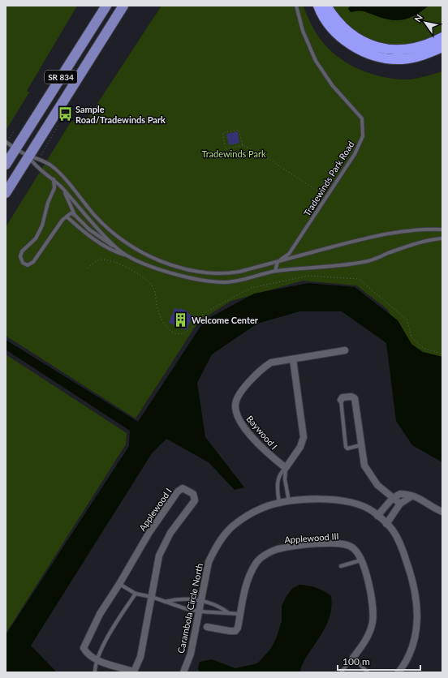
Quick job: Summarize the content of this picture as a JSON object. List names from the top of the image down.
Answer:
{
  "streets": {
    "main road": ["SR 834"],
    "street": [
      "Baywood I",
      "Applewood I",
      "Applewood III",
      "Carambola Circle North"
    ],
    "lane": ["Tradewinds Park Road"]
  },
  "crossings": [
    ["SR 834", "Tradewinds Park Road"]
  ],
  "parks": ["Tradewinds Park"],
  "places": {
    "bus stop": ["Sample Road/Tradewinds Park"],
    "building": ["Welcome Center"]
  },
  "scale_bar": "100 m",
  "north": "top left"
}
